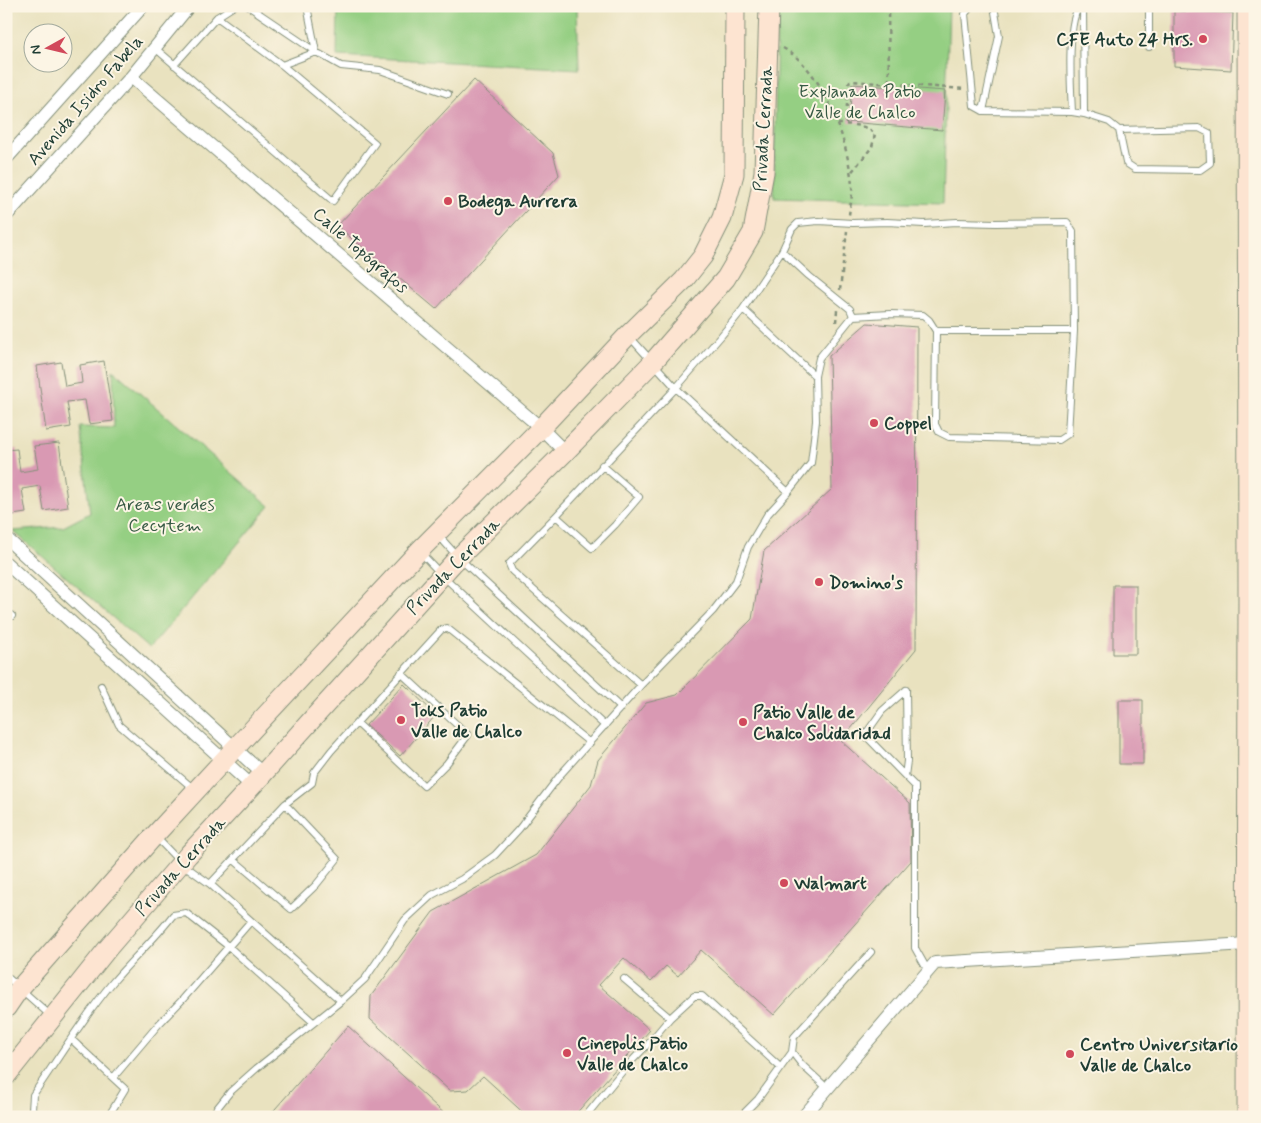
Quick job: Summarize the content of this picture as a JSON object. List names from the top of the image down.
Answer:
{
  "streets": {
    "street": ["Avenida Isidro Fabela", "Privada Cerrada", "Calle Topógrafos"]
  },
  "crossings": [
    ["Avenida Isidro Fabela", "Calle Topógrafos"],
    ["Privada Cerrada", "Calle Topógrafos"]
  ],
  "parks": ["Explanada Patio Valle de Chalco", "Areas verdes Cecytem"],
  "places": [
    "CFE Auto 24 Hrs.",
    "Bodega Aurrera",
    "Coppel",
    "Domino's",
    "Toks Patio Valle de Chalco",
    "Patio Valle de Chalco Solidaridad",
    "Walmart",
    "Cinepolis Patio Valle de Chalco",
    "Centro Universitario Valle de Chalco"
  ],
  "north": "left"
}
